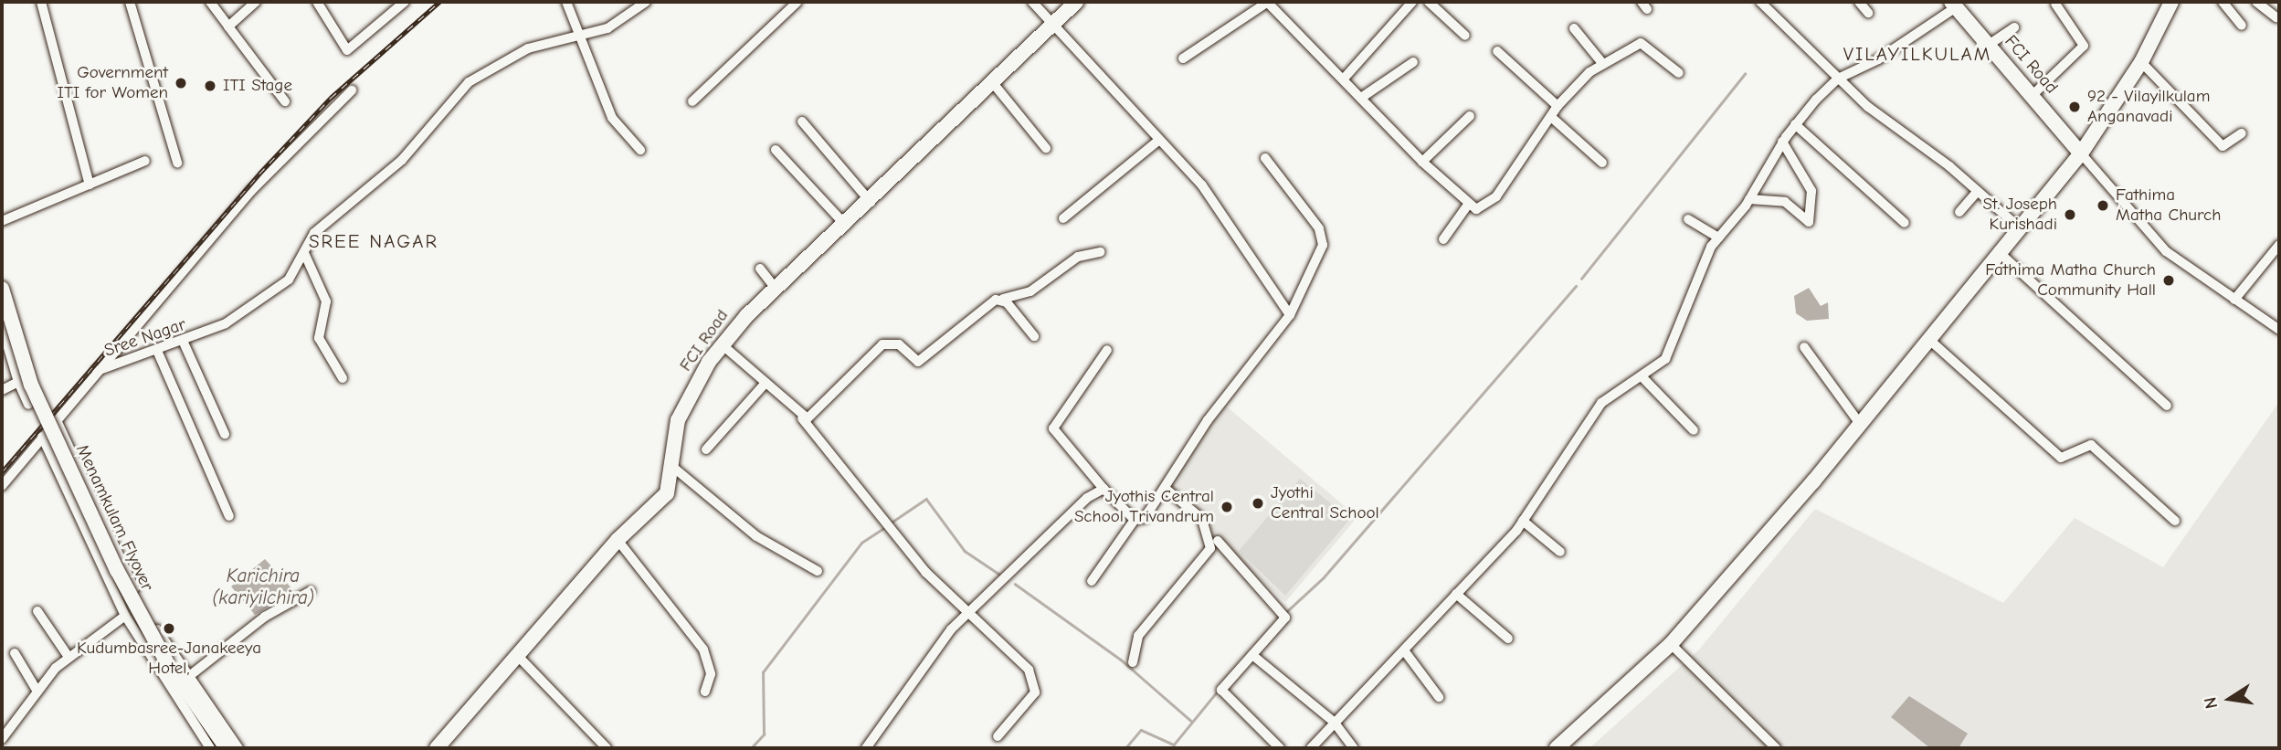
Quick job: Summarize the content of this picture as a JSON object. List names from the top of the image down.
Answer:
{
  "streets": {
    "street": ["FCI Road", "Sree Nagar", "Menamkulam Flyover"]
  },
  "districts": ["VILAYILKULAM", "SREE NAGAR"],
  "water": ["Karichira (kariyilchira)"],
  "places": [
    "Government ITI for Women",
    "ITI Stage",
    "92 - Vilayilkulam Anganavadi",
    "Fathima Matha Church",
    "St. Joseph Kurishadi",
    "Fathima Matha Church Community Hall",
    "Jyothi Central School",
    "Jyothis Central School Trivandrum",
    "Kudumbasree-Janakeeya Hotel,"
  ],
  "north": "left"
}
